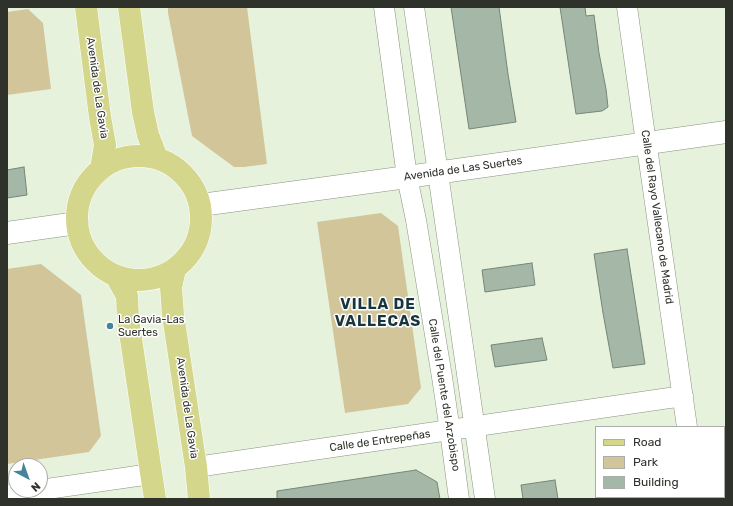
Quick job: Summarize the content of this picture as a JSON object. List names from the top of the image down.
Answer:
{
  "streets": {
    "main road": ["Avenida de La Gavia", "Avenida de Las Suertes"],
    "street": ["Calle del Rayo Vallecano de Madrid", "Calle del Puente del Arzobispo", "Calle de Entrepeñas"]
  },
  "crossings": [
    ["Avenida de La Gavia", "Avenida de Las Suertes"],
    ["Avenida de La Gavia", "Calle de Entrepeñas"],
    ["Avenida de Las Suertes", "Calle del Rayo Vallecano de Madrid"],
    ["Avenida de Las Suertes", "Calle del Puente del Arzobispo"],
    ["Calle del Rayo Vallecano de Madrid", "Calle de Entrepeñas"],
    ["Calle del Puente del Arzobispo", "Calle de Entrepeñas"]
  ],
  "districts": ["VILLA DE VALLECAS"],
  "places": ["La Gavia-Las Suertes"],
  "legend": ["Road", "Park", "Building"],
  "north": "bottom right"
}
